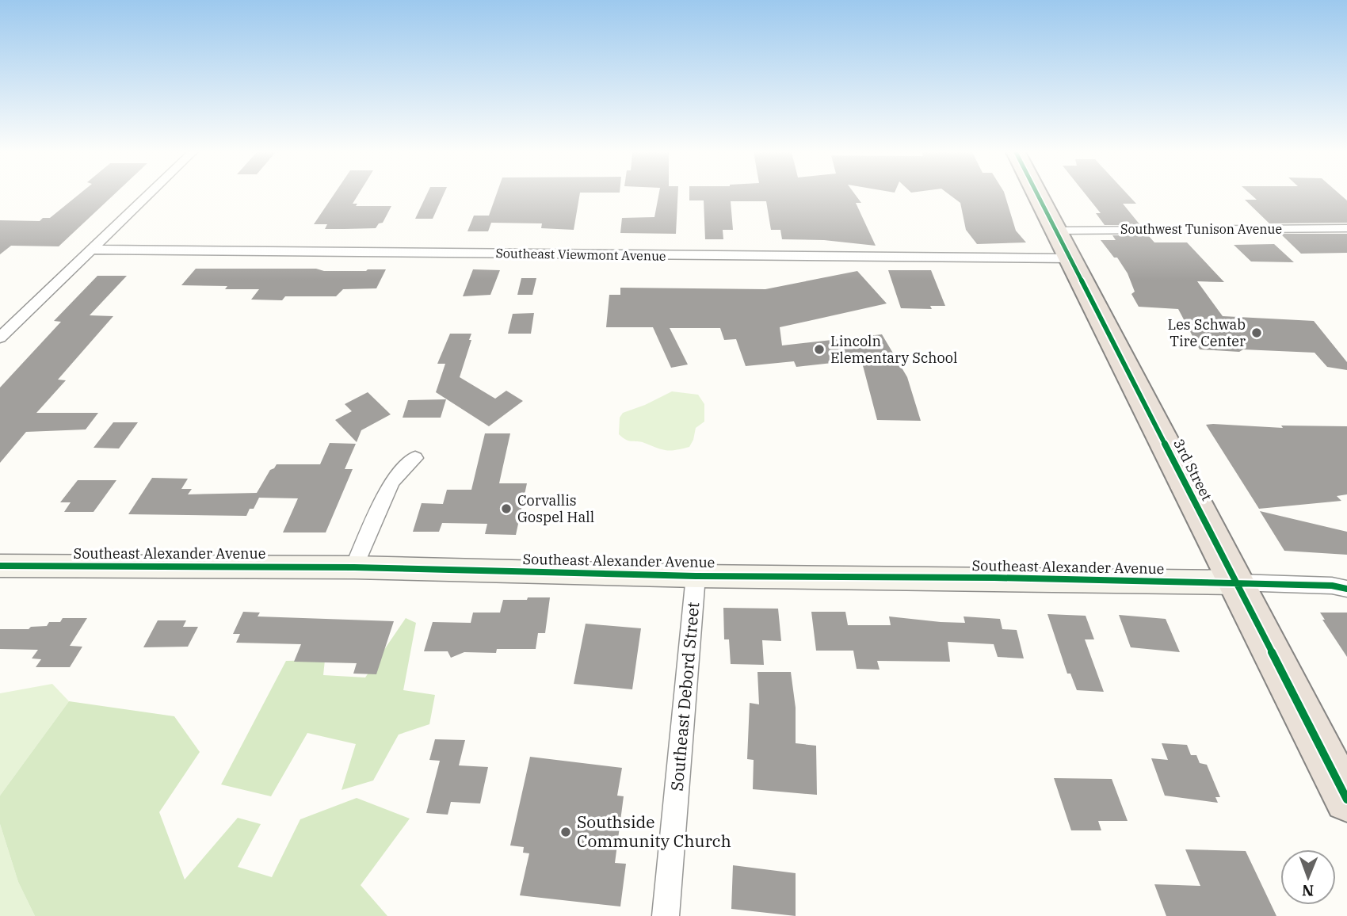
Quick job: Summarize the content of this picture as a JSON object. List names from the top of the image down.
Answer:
{
  "streets": {
    "highway": ["3rd Street"],
    "street": [
      "Southwest Tunison Avenue",
      "Southeast Viewmont Avenue",
      "Southeast Alexander Avenue",
      "Southeast Debord Street"
    ]
  },
  "crossings": [
    ["Southwest Tunison Avenue", "3rd Street"],
    ["Southeast Viewmont Avenue", "3rd Street"],
    ["3rd Street", "Southeast Alexander Avenue"],
    ["Southeast Alexander Avenue", "Southeast Debord Street"]
  ],
  "places": [
    "Les Schwab Tire Center",
    "Lincoln Elementary School",
    "Corvallis Gospel Hall",
    "Southside Community Church"
  ],
  "north": "bottom"
}
